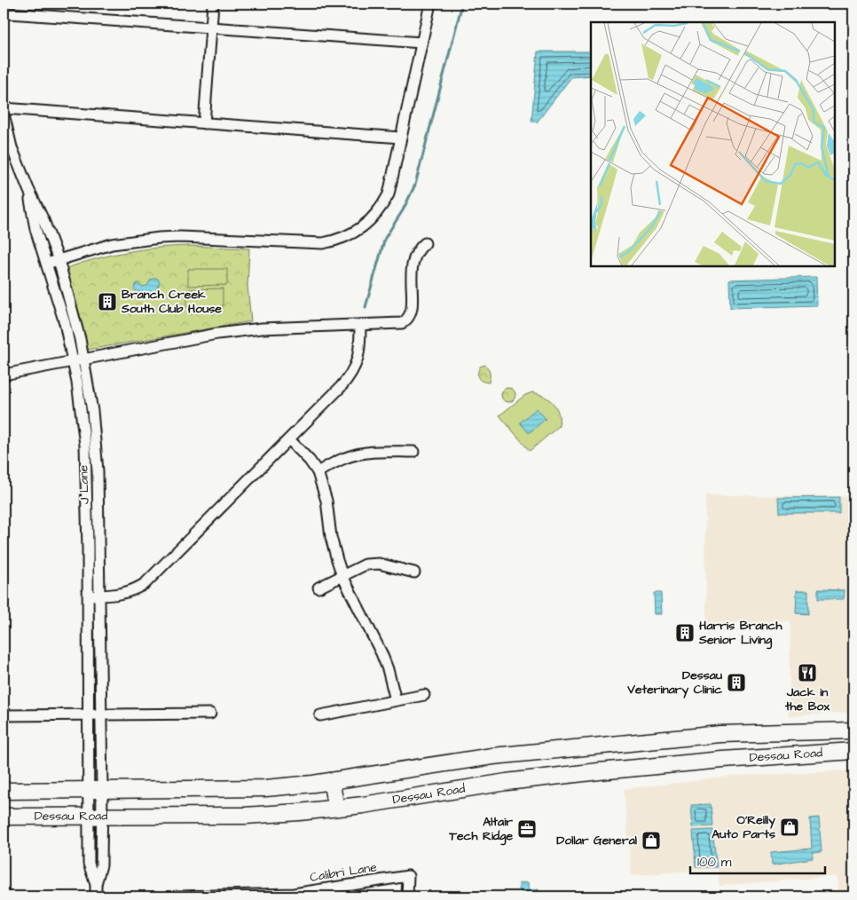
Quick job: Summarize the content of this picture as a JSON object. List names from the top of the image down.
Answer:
{
  "streets": {
    "main road": ["Dessau Road"],
    "street": ["J Lane", "Calibri Lane"]
  },
  "crossings": [
    ["J Lane", "Dessau Road"]
  ],
  "places": {
    "building": ["Branch Creek South Club House", "Harris Branch Senior Living", "Dessau Veterinary Clinic"],
    "restaurant": ["Jack in the Box"],
    "shop": ["O'Reilly Auto Parts", "Dollar General"],
    "office": ["Altair Tech Ridge"]
  },
  "scale_bar": "100 m"
}
